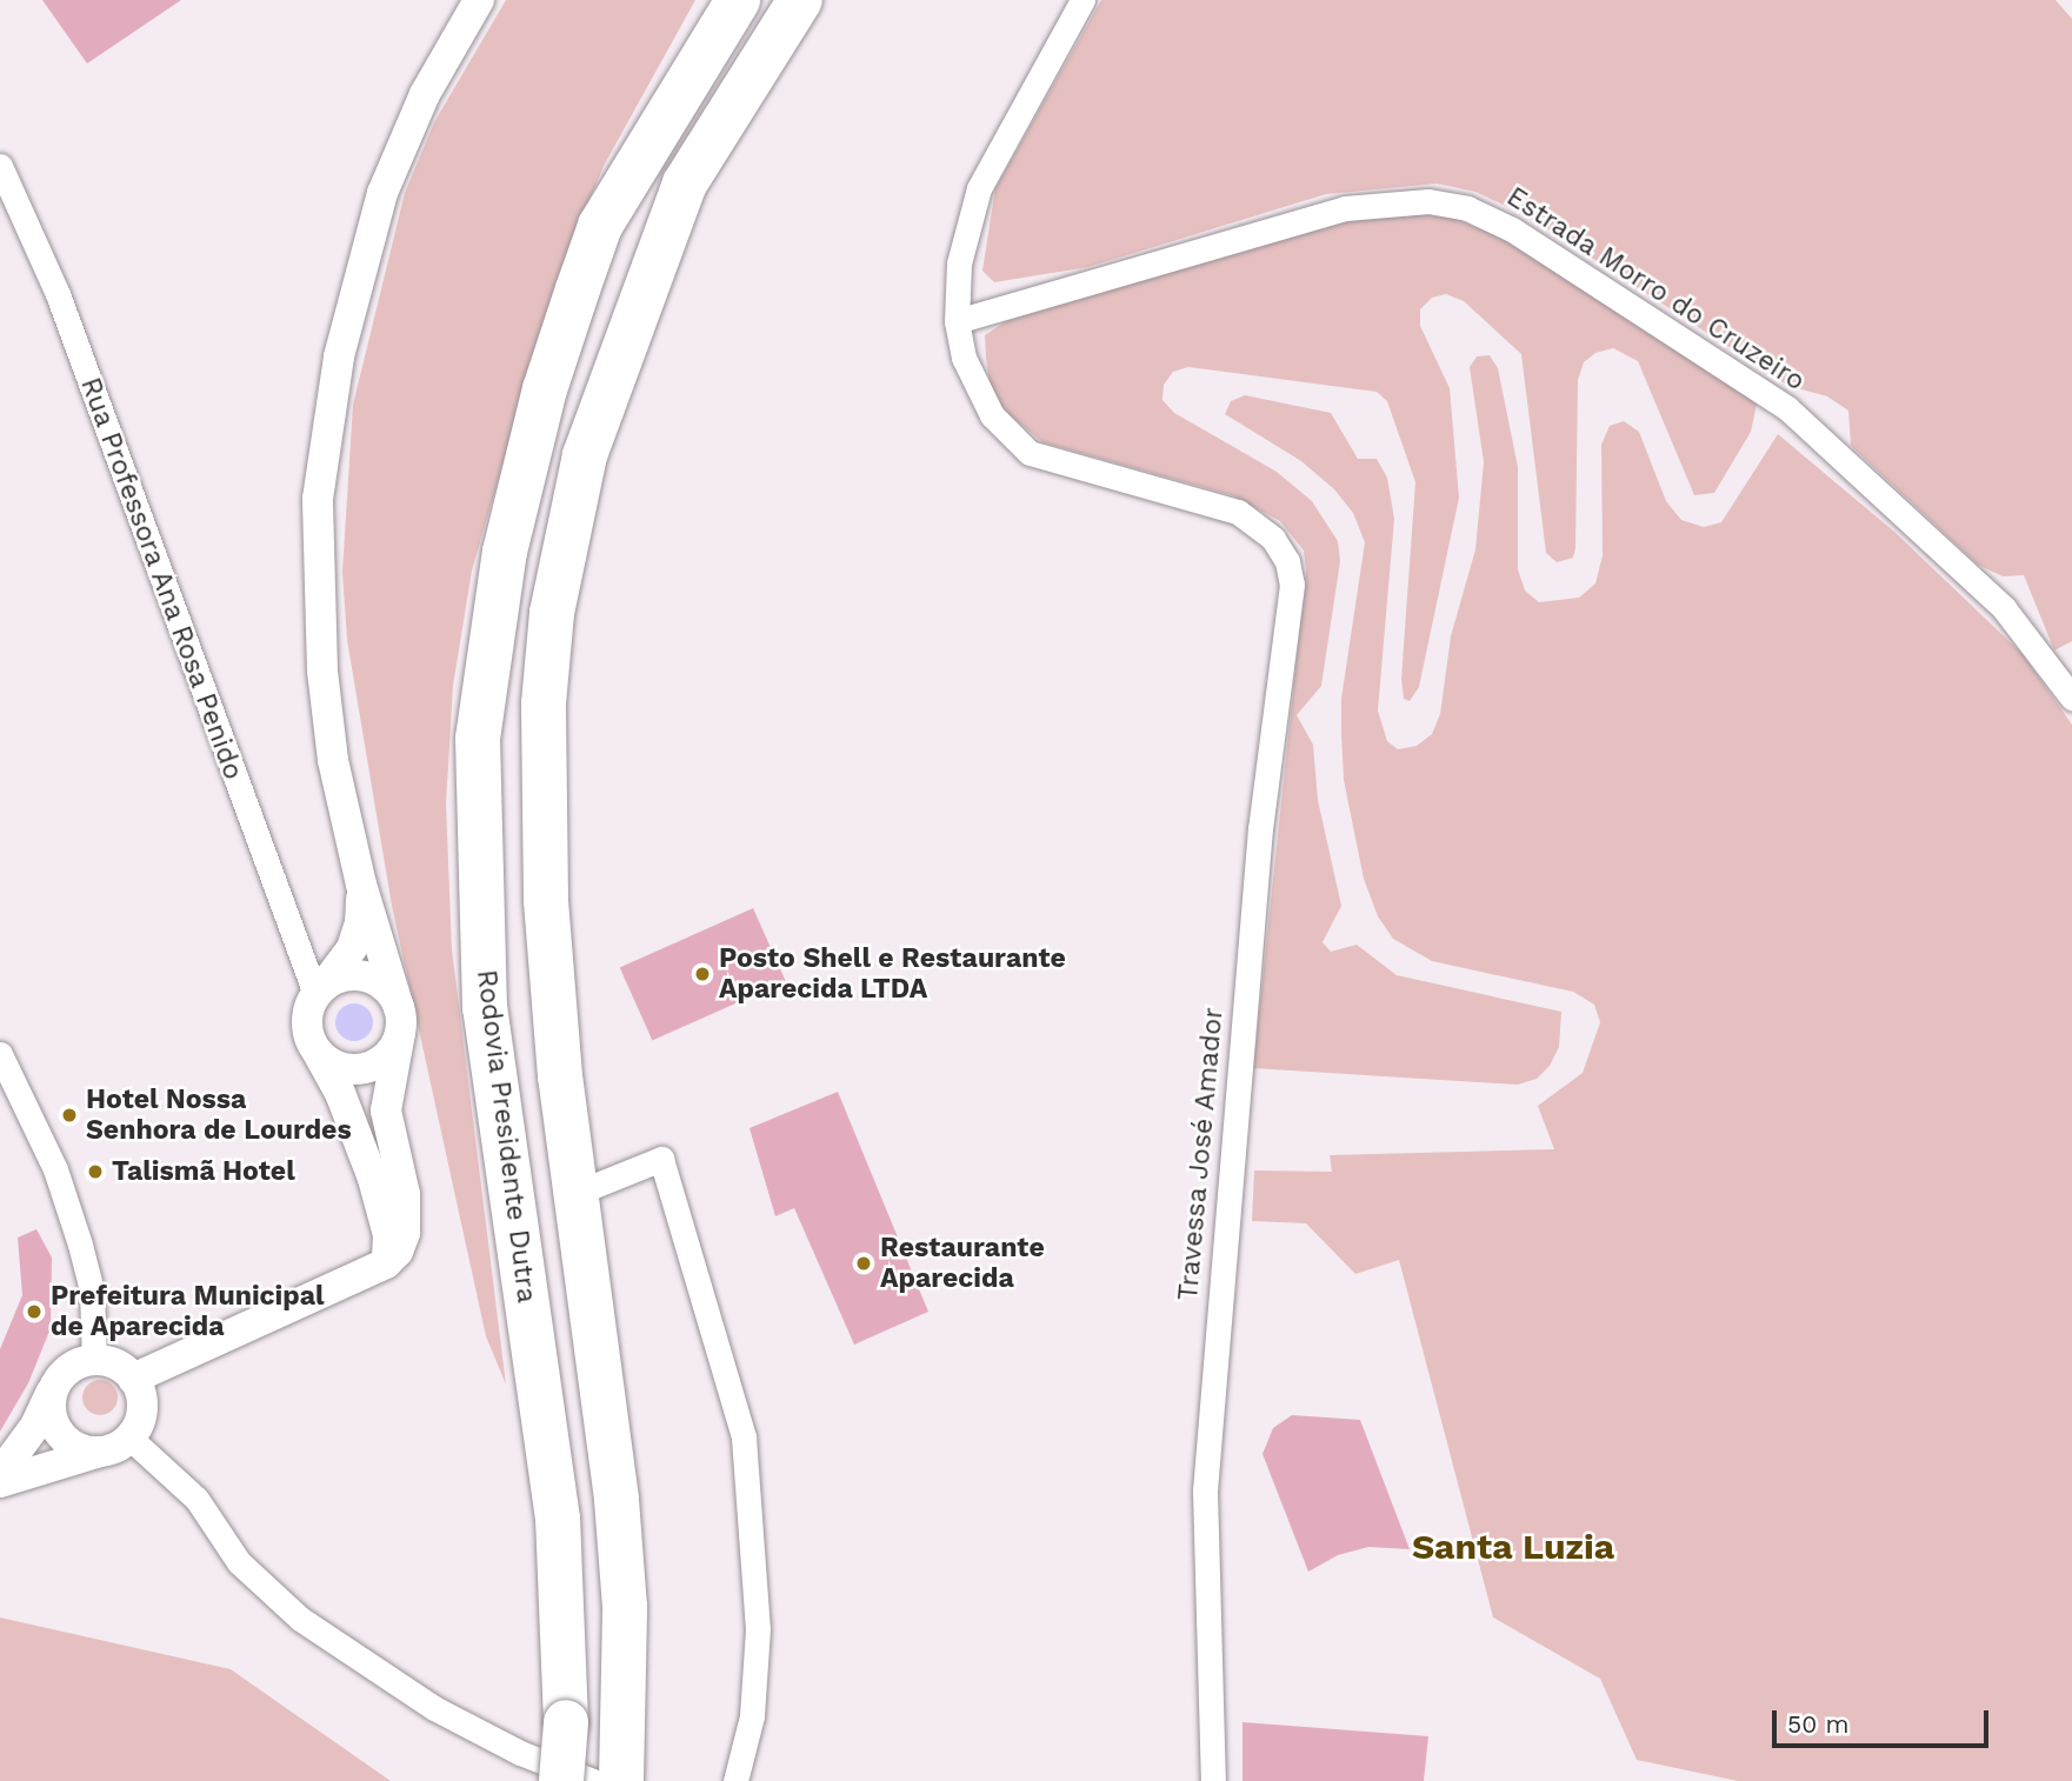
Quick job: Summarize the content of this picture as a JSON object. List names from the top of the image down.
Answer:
{
  "streets": {
    "highway": ["Rodovia Presidente Dutra"],
    "street": ["Estrada Morro do Cruzeiro", "Rua Professora Ana Rosa Penido", "Travessa José Amador"]
  },
  "crossings": [
    ["Estrada Morro do Cruzeiro", "Travessa José Amador"]
  ],
  "districts": ["Santa Luzia"],
  "places": [
    "Posto Shell e Restaurante Aparecida LTDA",
    "Hotel Nossa Senhora de Lourdes",
    "Talismã Hotel",
    "Restaurante Aparecida",
    "Prefeitura Municipal de Aparecida"
  ],
  "scale_bar": "50 m"
}
